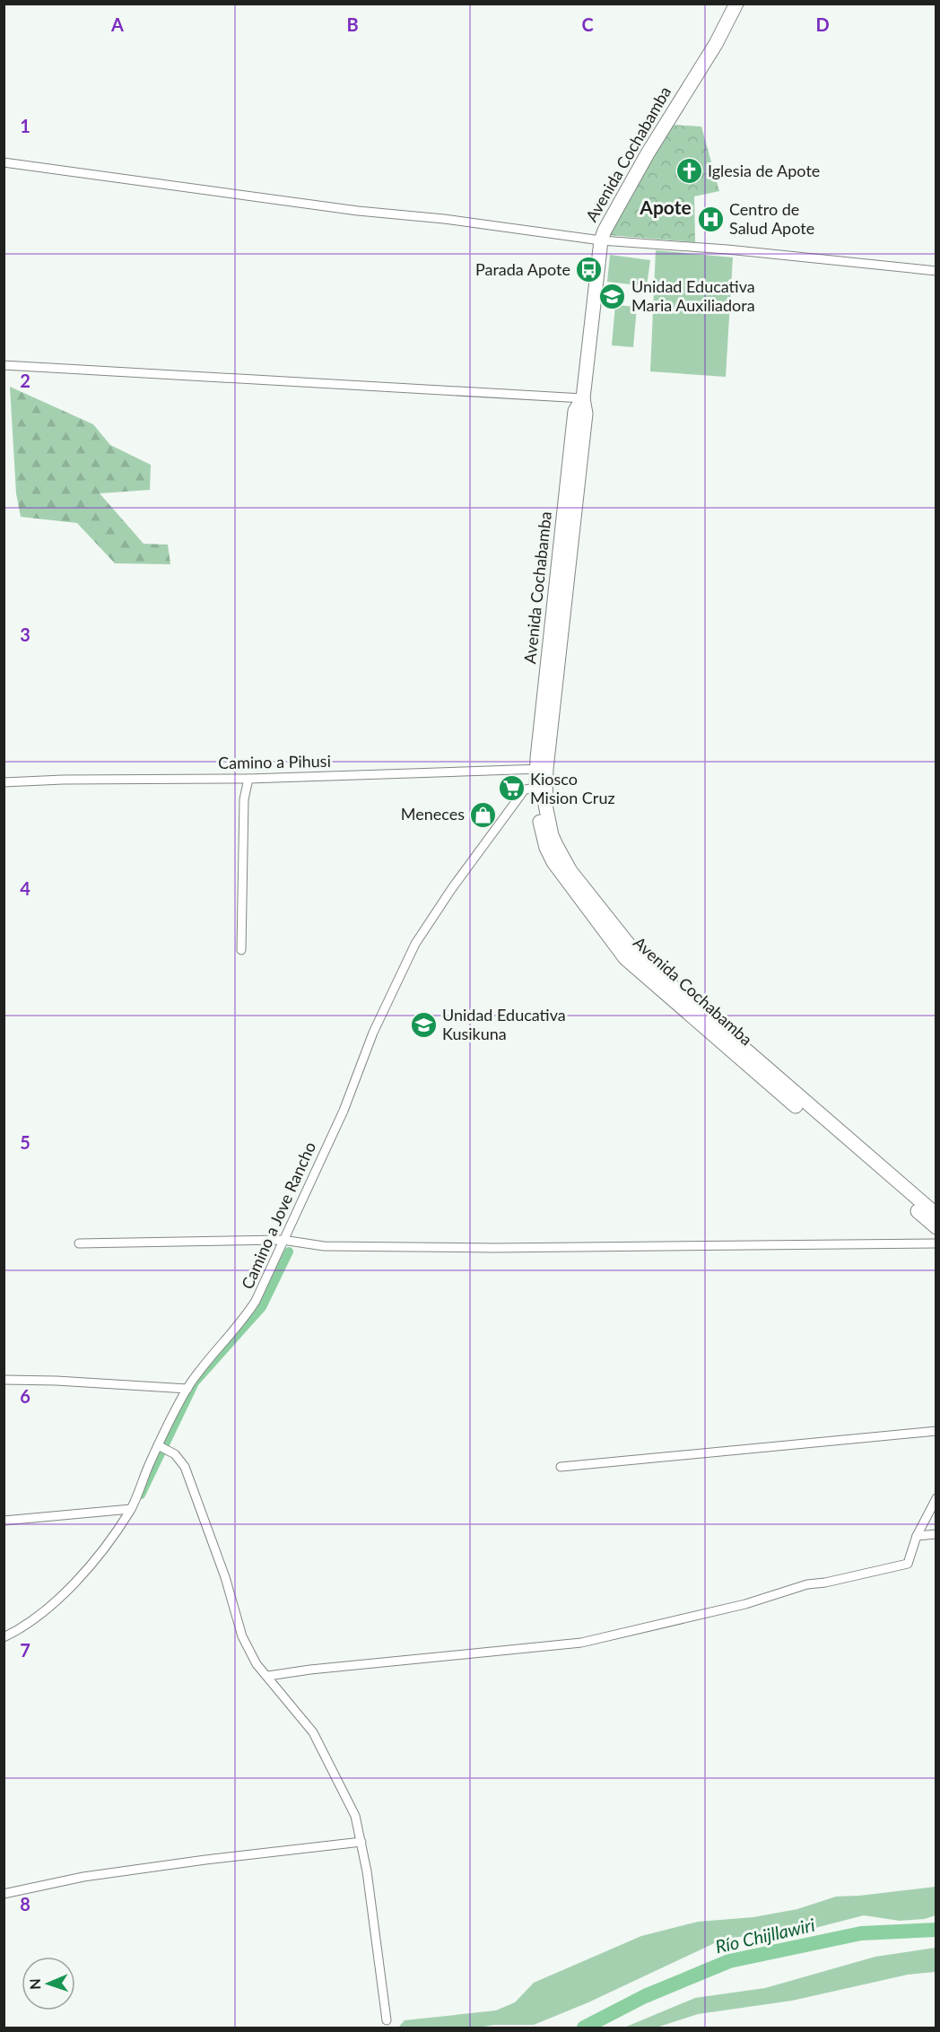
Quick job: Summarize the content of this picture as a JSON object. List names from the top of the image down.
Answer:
{
  "streets": {
    "main road": ["Avenida Cochabamba"],
    "street": ["Camino a Pihusi", "Camino a Jove Rancho"]
  },
  "crossings": [
    ["Avenida Cochabamba", "Camino a Pihusi"],
    ["Avenida Cochabamba", "Camino a Jove Rancho"]
  ],
  "districts": ["Apote"],
  "water": ["Río Chijllawiri"],
  "places": {
    "church": ["Iglesia de Apote"],
    "hospital": ["Centro de Salud Apote"],
    "bus stop": ["Parada Apote"],
    "school or university": ["Unidad Educativa Maria Auxiliadora", "Unidad Educativa Kusikuna"],
    "supermarket": ["Kiosco Mision Cruz"],
    "shop": ["Meneces"]
  },
  "north": "left",
  "grid": {
    "columns": [
      "A",
      "B",
      "C",
      "D"
    ],
    "rows": [
      "1",
      "2",
      "3",
      "4",
      "5",
      "6",
      "7",
      "8"
    ]
  }
}
